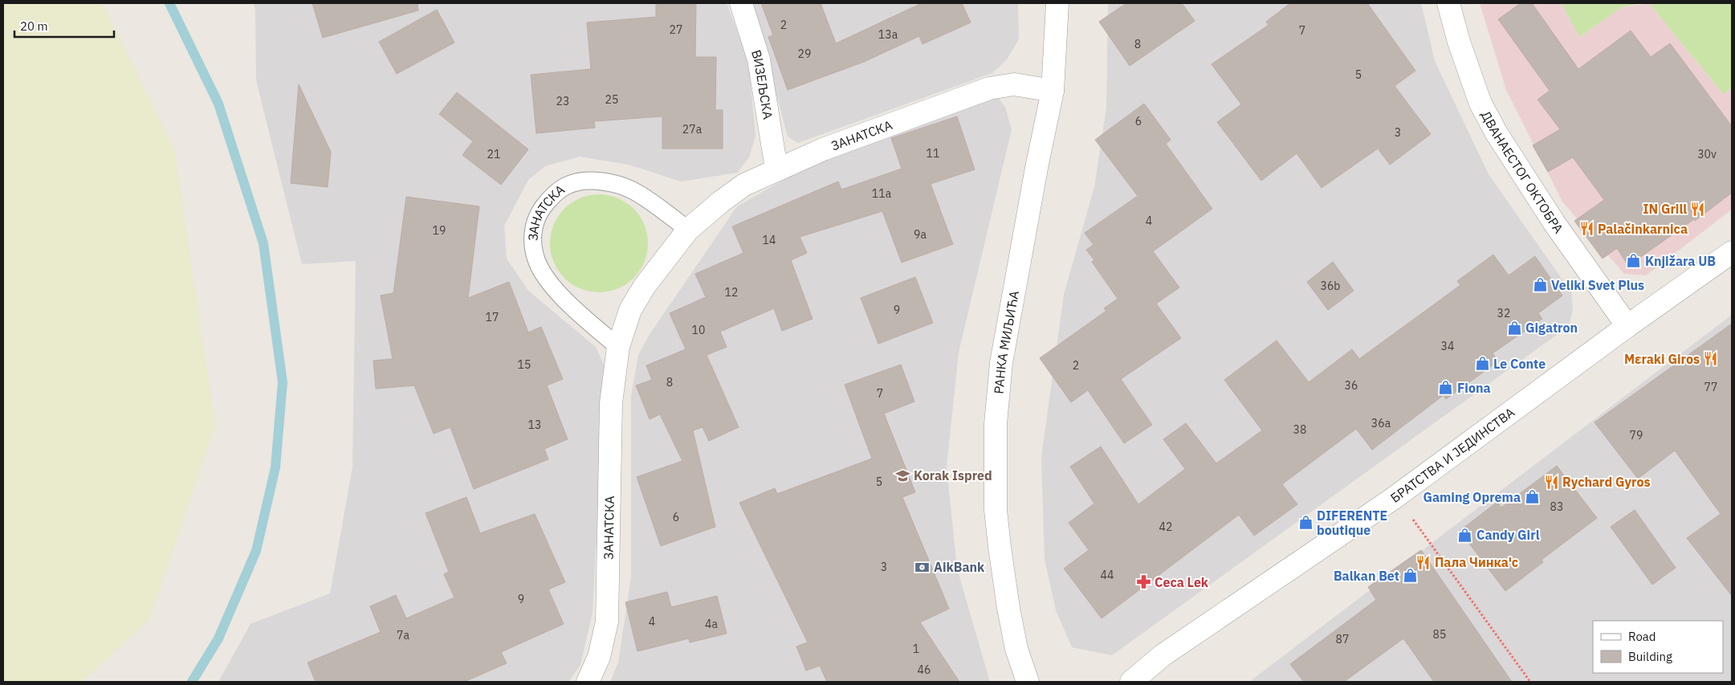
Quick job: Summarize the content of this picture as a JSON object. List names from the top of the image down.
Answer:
{
  "streets": {
    "street": [
      "ВИЗЕЉСКА",
      "ЗАНАТСКА",
      "ДВАНАЕСТОГ ОКТОБРА",
      "РАНКА МИЉИЋА",
      "БРАТСТВА И ЈЕДИНСТВА"
    ]
  },
  "crossings": [
    ["ВИЗЕЉСКА", "ЗАНАТСКА"],
    ["ЗАНАТСКА", "РАНКА МИЉИЋА"],
    ["ДВАНАЕСТОГ ОКТОБРА", "БРАТСТВА И ЈЕДИНСТВА"]
  ],
  "places": {
    "restaurant": [
      "IN Grill",
      "Palačinkarnica",
      "Mεraki Giros",
      "Rychard Gyros",
      "Пала Чинка'с"
    ],
    "shop": [
      "Knjižara UB",
      "Veliki Svet Plus",
      "Gigatron",
      "Le Conte",
      "Fiona",
      "Gaming Oprema",
      "DIFERENTE boutique",
      "Candy Girl",
      "Balkan Bet"
    ],
    "school or university": ["Korak Ispred"],
    "bank": ["AikBank"],
    "pharmacy": ["Ceca Lek"]
  },
  "house_numbers": [
    "2",
    "27",
    "7",
    "13a",
    "8",
    "29",
    "5",
    "25",
    "23",
    "6",
    "27a",
    "3",
    "11",
    "21",
    "30v",
    "11a",
    "4",
    "19",
    "9a",
    "14",
    "36b",
    "12",
    "9",
    "32",
    "17",
    "10",
    "34",
    "15",
    "2",
    "8",
    "36",
    "77",
    "7",
    "36a",
    "13",
    "38",
    "79",
    "5",
    "83",
    "6",
    "42",
    "3",
    "44",
    "9",
    "4",
    "4a",
    "85",
    "7a",
    "87",
    "1",
    "46"
  ],
  "legend": ["Road", "Building"],
  "scale_bar": "20 m"
}
